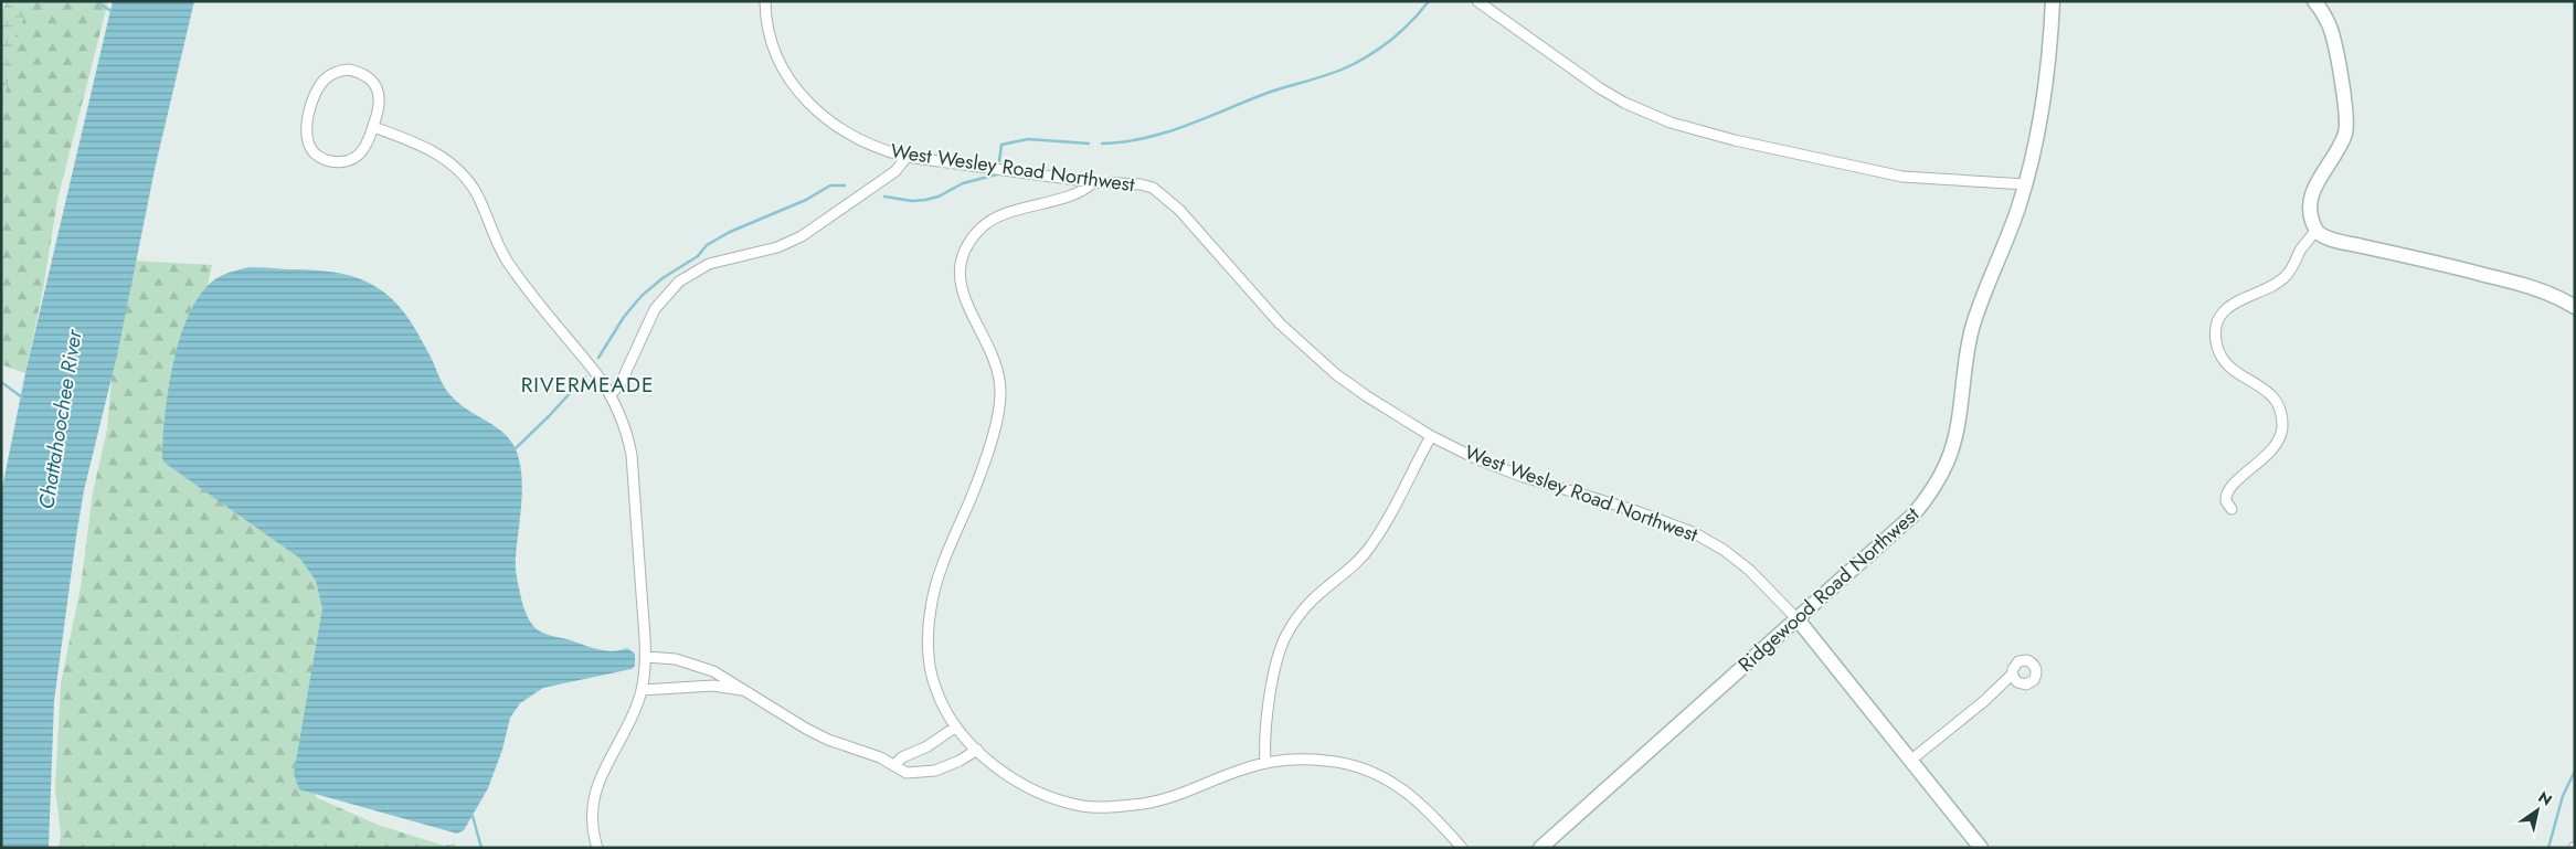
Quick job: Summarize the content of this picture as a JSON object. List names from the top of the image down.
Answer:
{
  "streets": {
    "street": ["West Wesley Road Northwest", "Ridgewood Road Northwest"]
  },
  "crossings": [
    ["West Wesley Road Northwest", "Ridgewood Road Northwest"]
  ],
  "districts": ["RIVERMEADE"],
  "water": ["Chattahoochee River"],
  "north": "top right"
}
